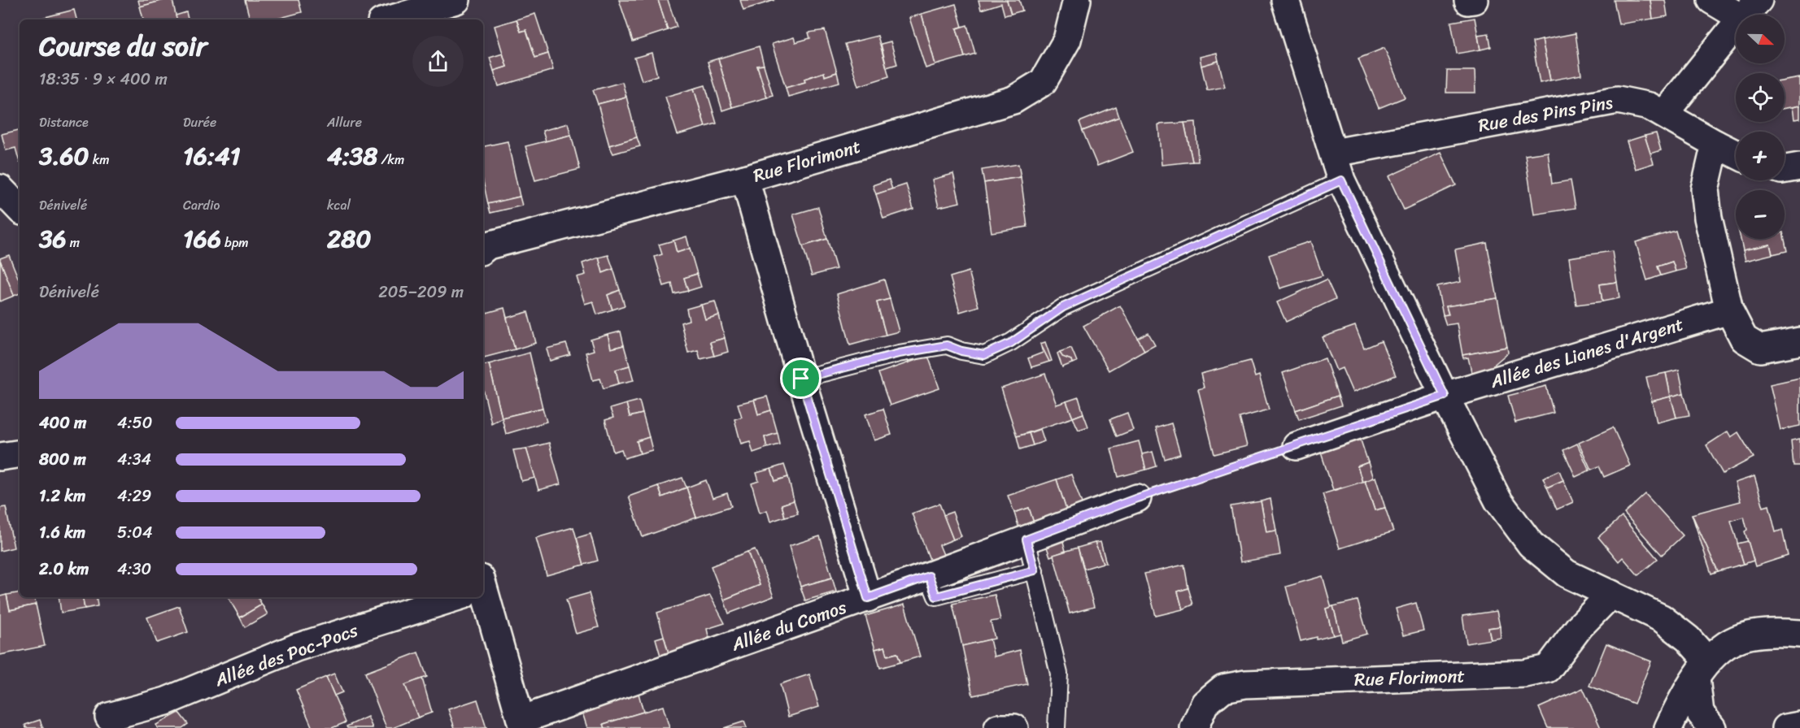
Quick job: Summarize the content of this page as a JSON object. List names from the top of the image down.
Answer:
{
  "streets": {
    "street": [
      "Rue des Pins Pins",
      "Rue Florimont",
      "Allée des Lianes d'Argent",
      "Allée du Comos",
      "Allée des Poc-Pocs"
    ]
  },
  "north": "right",
  "page": {
    "map_buttons": ["+", "−"],
    "heading": ["Course du soir", "18:35 · 9 × 400 m"],
    "stats": [
      ["Distance", "3.60 km"],
      ["Durée", "16:41"],
      ["Allure", "4:38 /km"],
      ["Dénivelé", "36 m"],
      ["Cardio", "166 bpm"],
      ["kcal", "280"]
    ],
    "chart": ["Dénivelé", "205–209 m"],
    "list": [
      {
        "name": "400 m",
        "note": "4:50"
      },
      {
        "name": "800 m",
        "note": "4:34"
      },
      {
        "name": "1.2 km",
        "note": "4:29"
      },
      {
        "name": "1.6 km",
        "note": "5:04"
      },
      {
        "name": "2.0 km",
        "note": "4:30"
      }
    ]
  }
}
